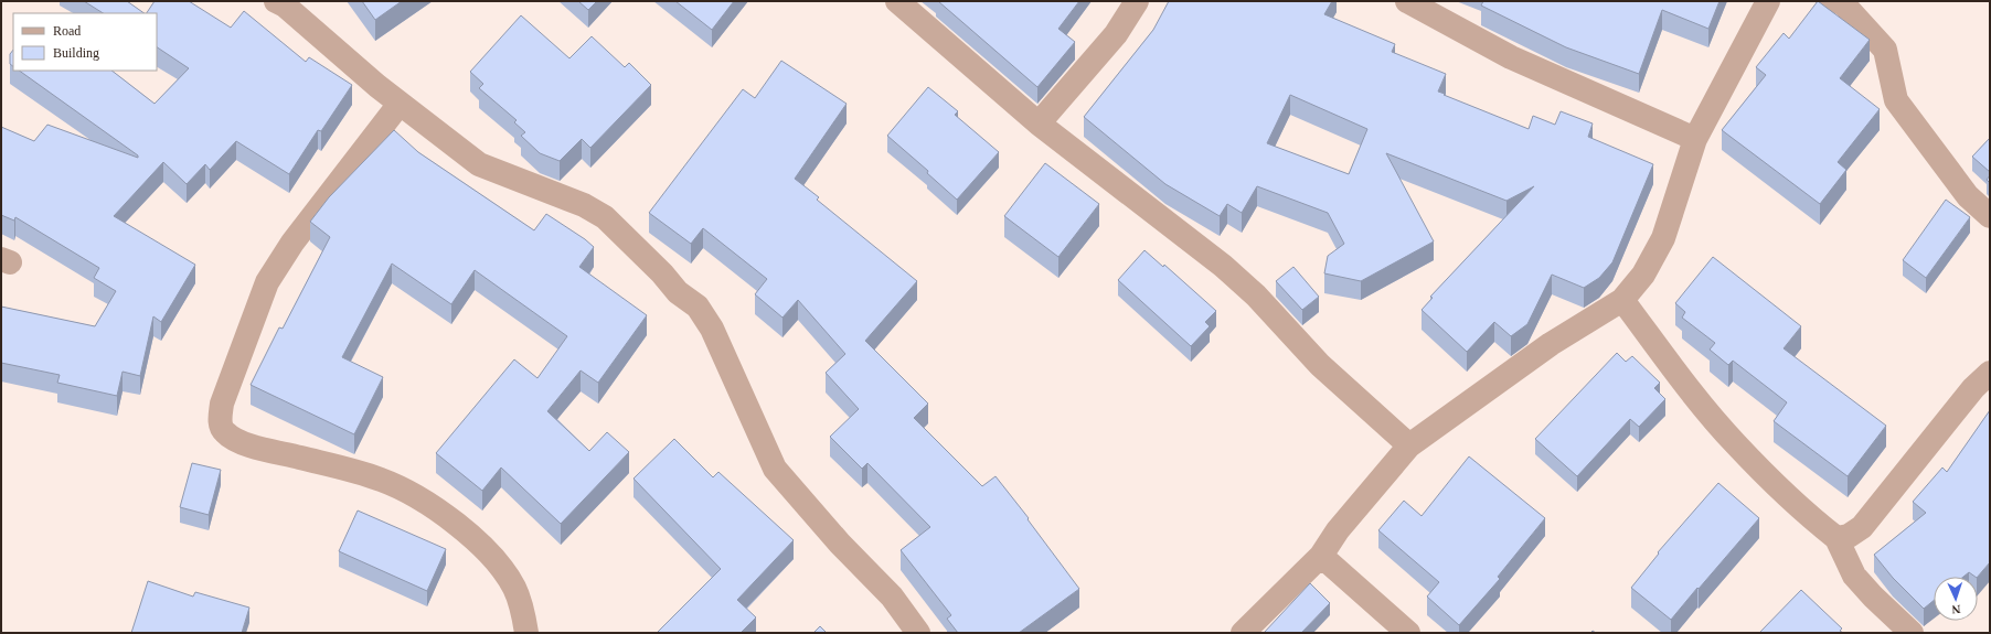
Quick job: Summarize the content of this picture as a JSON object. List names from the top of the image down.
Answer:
{
  "legend": ["Road", "Building"],
  "north": "bottom"
}
